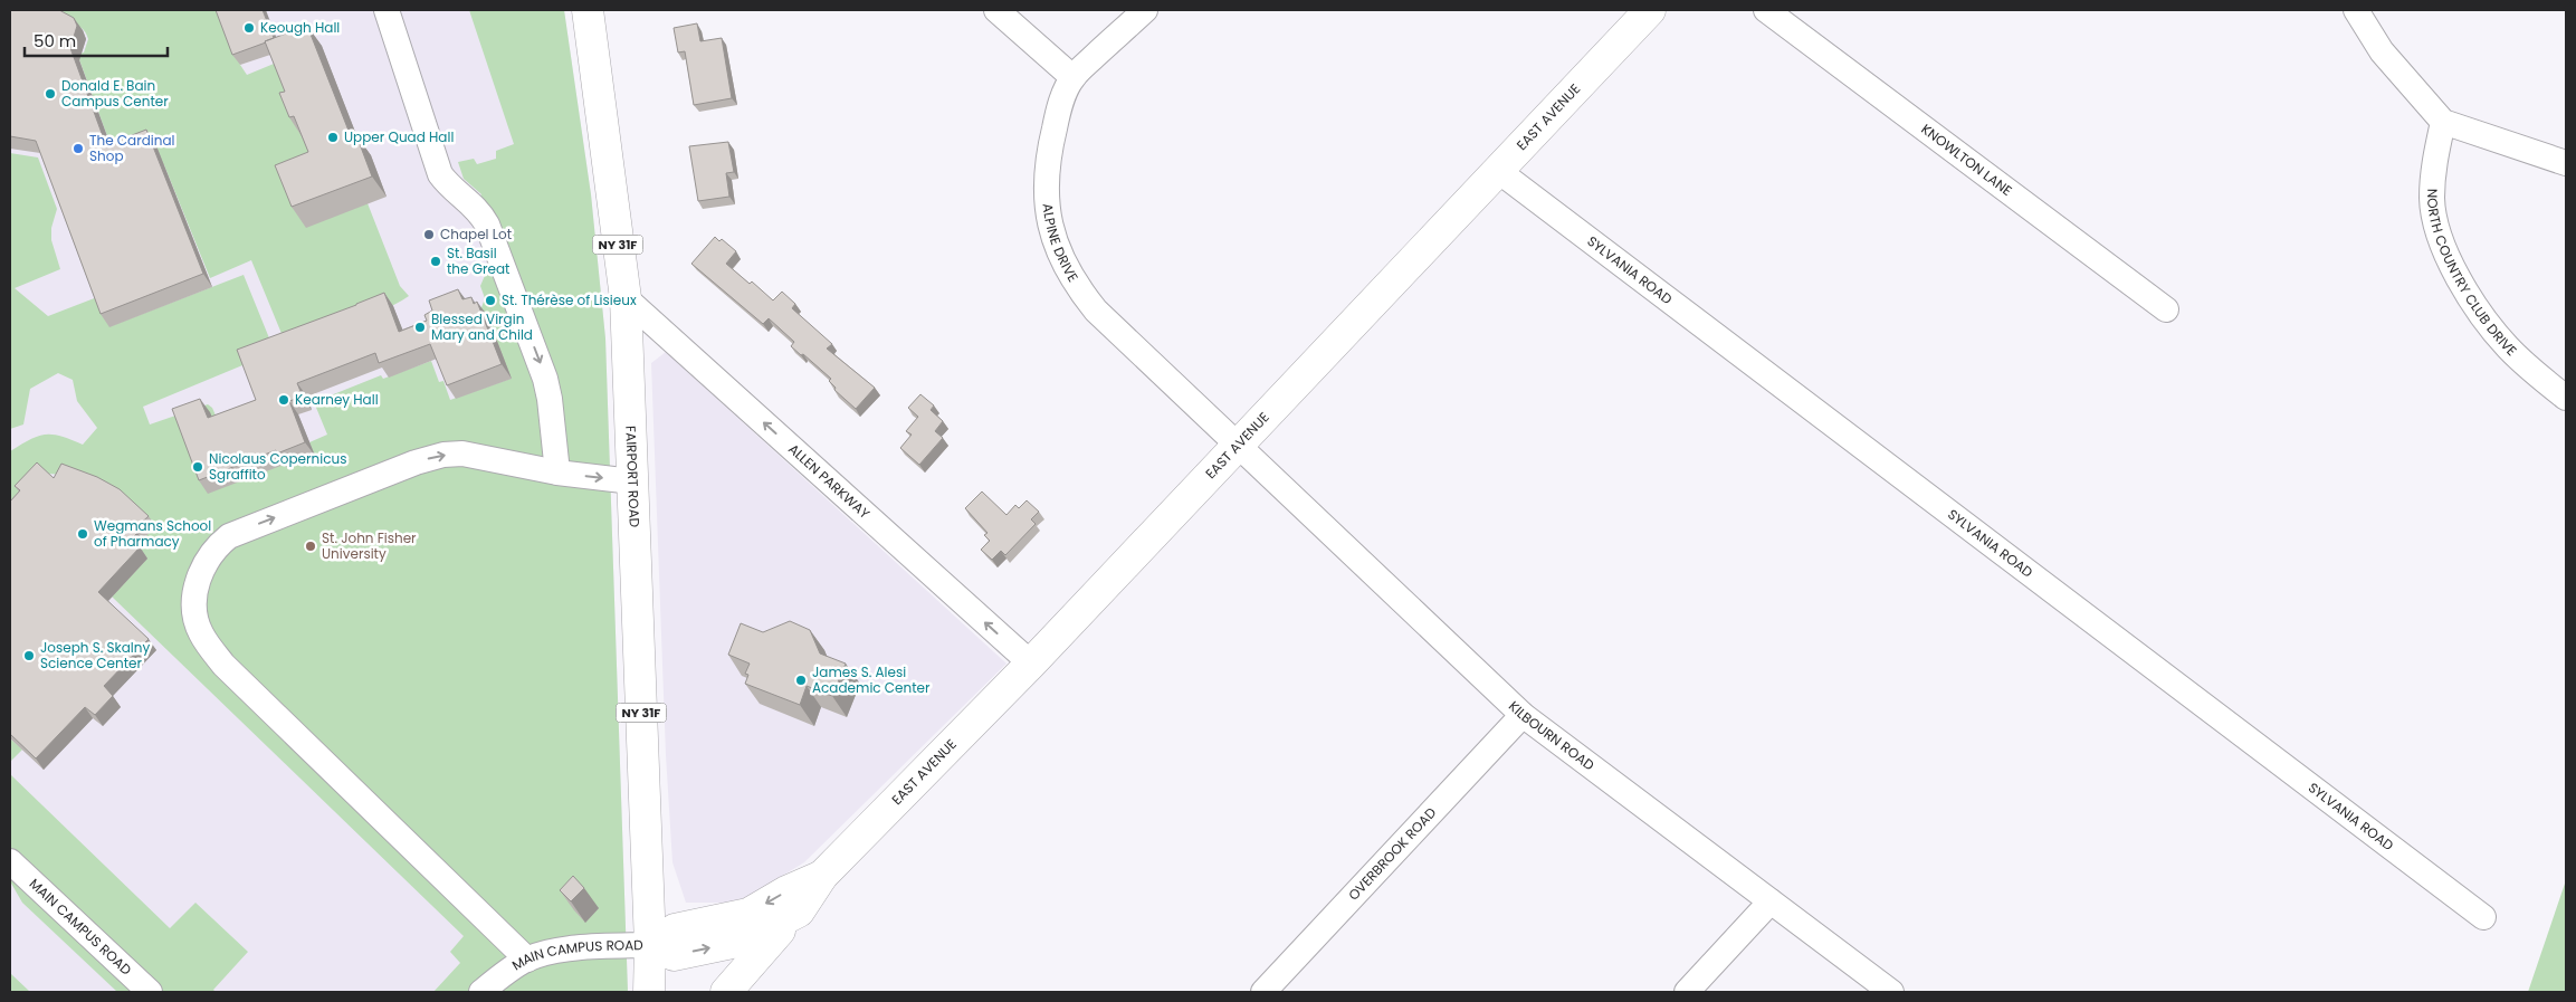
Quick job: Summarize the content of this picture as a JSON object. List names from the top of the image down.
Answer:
{
  "streets": {
    "main road": ["EAST AVENUE", "NY 31F", "FAIRPORT ROAD"],
    "street": [
      "KNOWLTON LANE",
      "ALPINE DRIVE",
      "SYLVANIA ROAD",
      "NORTH COUNTRY CLUB DRIVE",
      "ALLEN PARKWAY",
      "KILBOURN ROAD",
      "OVERBROOK ROAD",
      "MAIN CAMPUS ROAD"
    ]
  },
  "crossings": [
    ["EAST AVENUE", "ALPINE DRIVE"],
    ["EAST AVENUE", "SYLVANIA ROAD"],
    ["EAST AVENUE", "FAIRPORT ROAD"],
    ["EAST AVENUE", "ALLEN PARKWAY"],
    ["EAST AVENUE", "KILBOURN ROAD"],
    ["EAST AVENUE", "MAIN CAMPUS ROAD"],
    ["ALPINE DRIVE", "KILBOURN ROAD"],
    ["FAIRPORT ROAD", "ALLEN PARKWAY"],
    ["FAIRPORT ROAD", "MAIN CAMPUS ROAD"],
    ["KILBOURN ROAD", "OVERBROOK ROAD"]
  ],
  "one_way": ["ALLEN PARKWAY"],
  "places": [
    "Keough Hall",
    "Donald E. Bain Campus Center",
    "Upper Quad Hall",
    "The Cardinal Shop",
    "Chapel Lot",
    "St. Basil the Great",
    "St. Thérèse of Lisieux",
    "Blessed Virgin Mary and Child",
    "Kearney Hall",
    "Nicolaus Copernicus Sgraffito",
    "Wegmans School of Pharmacy",
    "St. John Fisher University",
    "Joseph S. Skalny Science Center",
    "James S. Alesi Academic Center"
  ],
  "scale_bar": "50 m"
}
